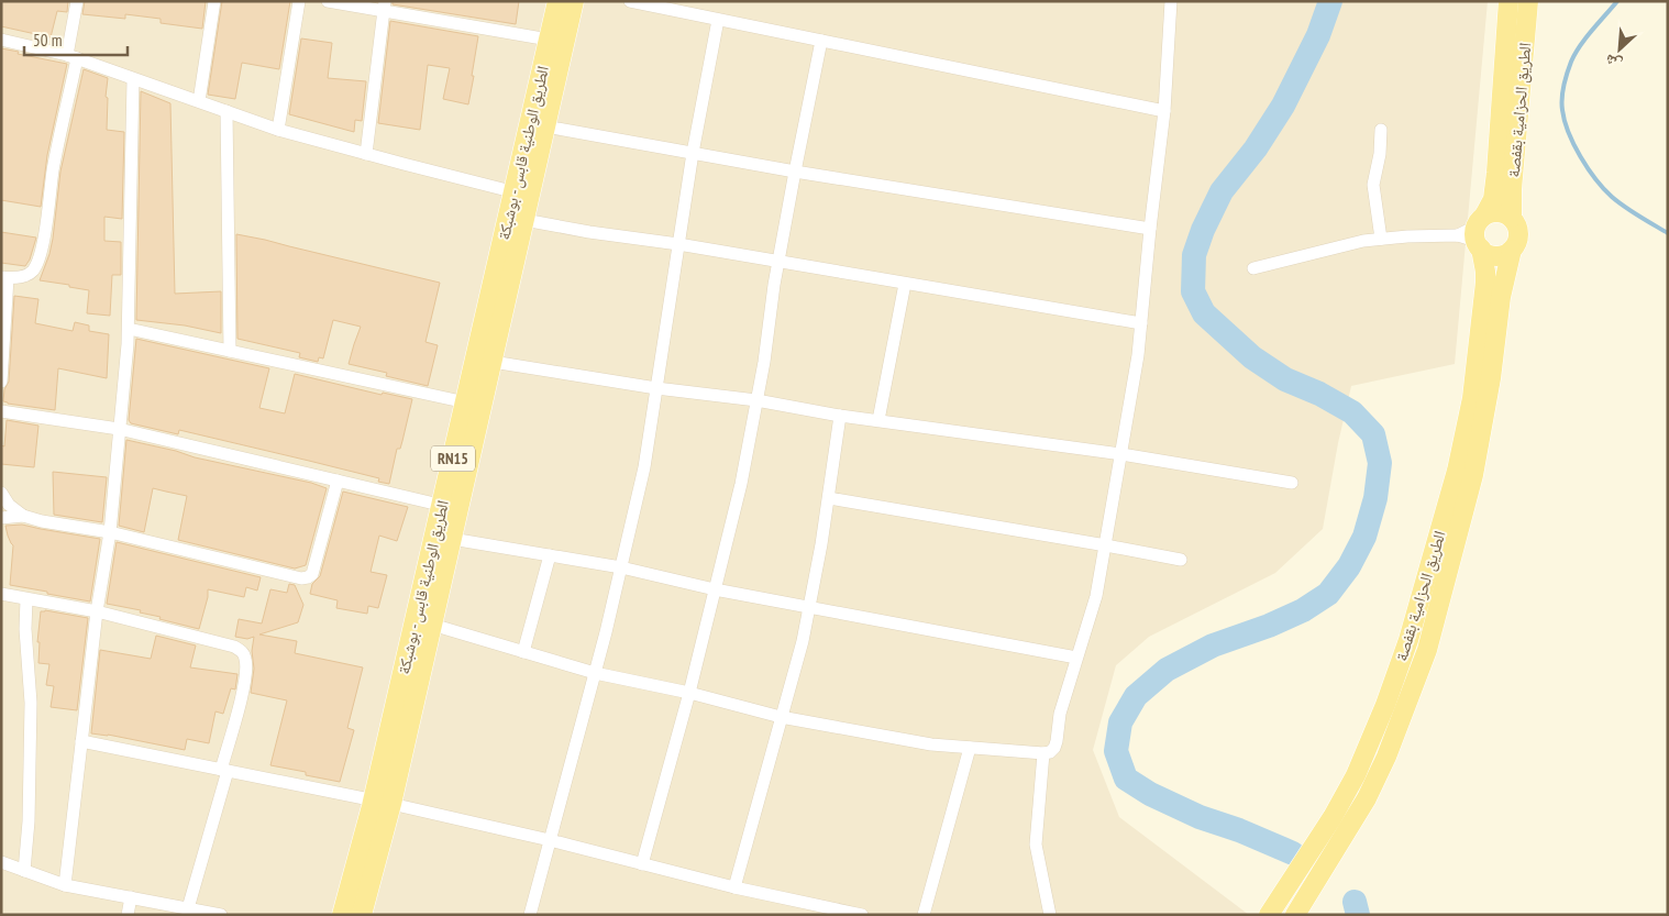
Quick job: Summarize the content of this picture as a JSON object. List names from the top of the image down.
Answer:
{
  "streets": {
    "main road": ["الطريق الحزامية بقفصة", "الطريق الوطنية قابس - بوشبكة", "RN15"]
  },
  "scale_bar": "50 m",
  "north": "bottom left"
}
